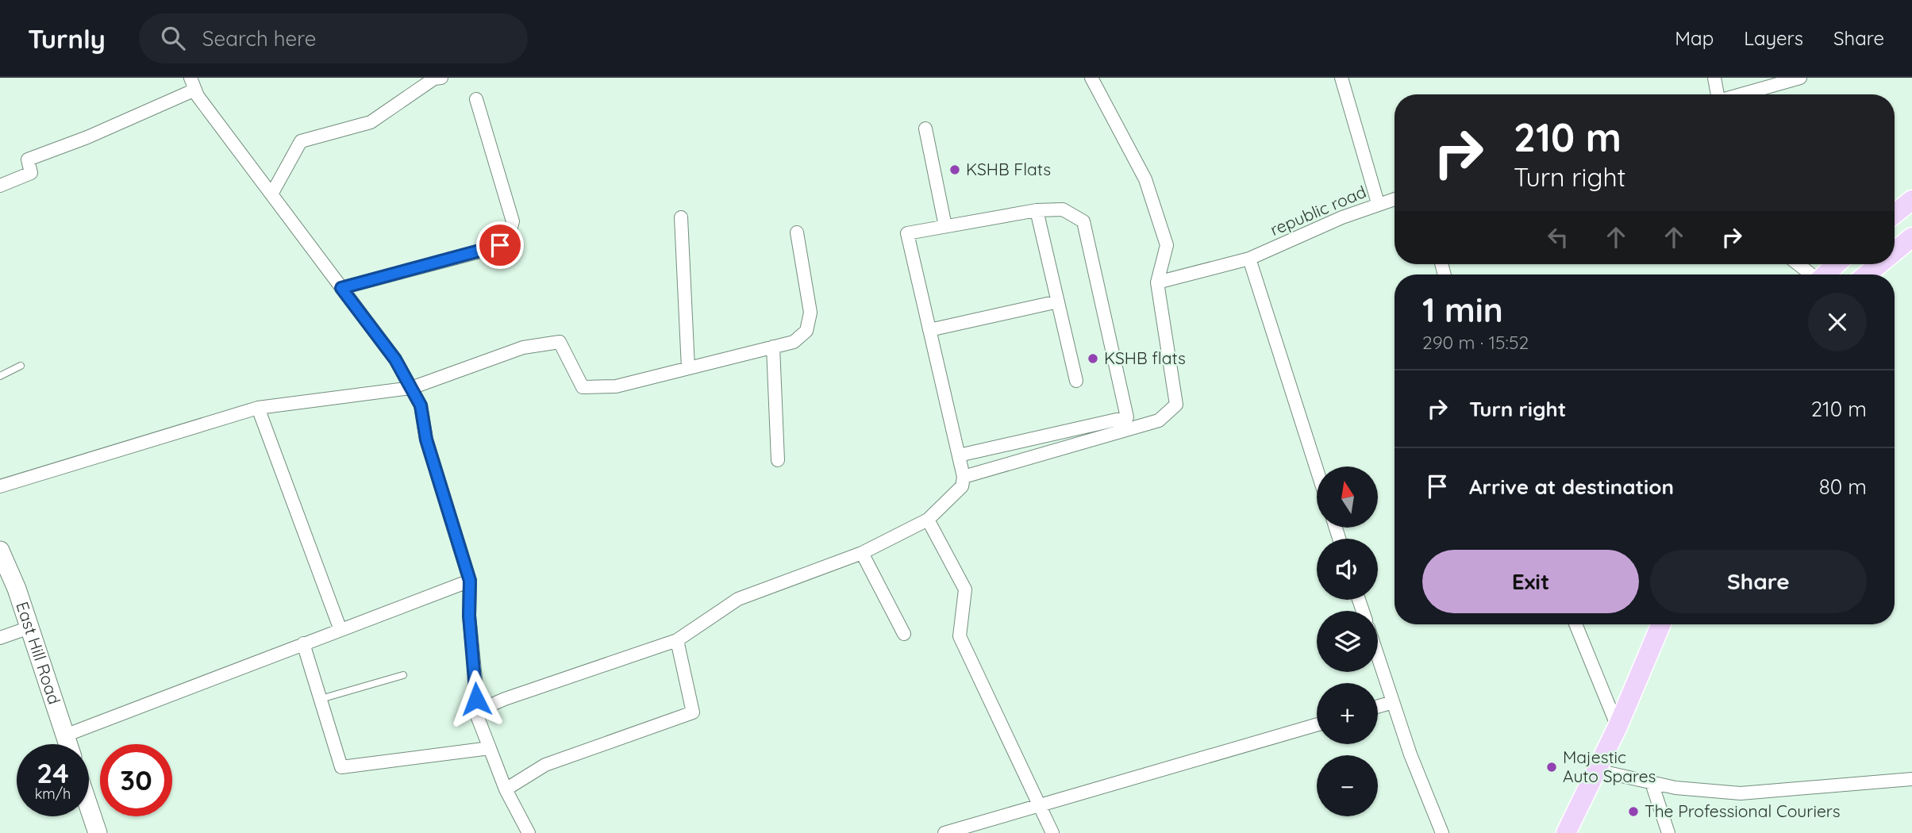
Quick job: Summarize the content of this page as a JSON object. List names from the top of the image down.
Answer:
{
  "streets": {
    "street": ["republic road", "East Hill Road"]
  },
  "places": [
    "KSHB Flats",
    "KSHB flats",
    "Majestic Auto Spares",
    "The Professional Couriers"
  ],
  "north": "top",
  "page": {
    "header": "Turnly",
    "search": "Search here",
    "nav": ["Map", "Layers", "Share"],
    "turn": ["210 m", "Turn right"],
    "heading": ["1 min", "290 m · 15:52"],
    "list": [
      {
        "name": "Turn right",
        "value": "210 m"
      },
      {
        "name": "Arrive at destination",
        "value": "80 m"
      }
    ],
    "map_buttons": ["+", "−"],
    "buttons": ["Exit", "Share"],
    "speed": "24 km/h",
    "limit": "30"
  }
}
